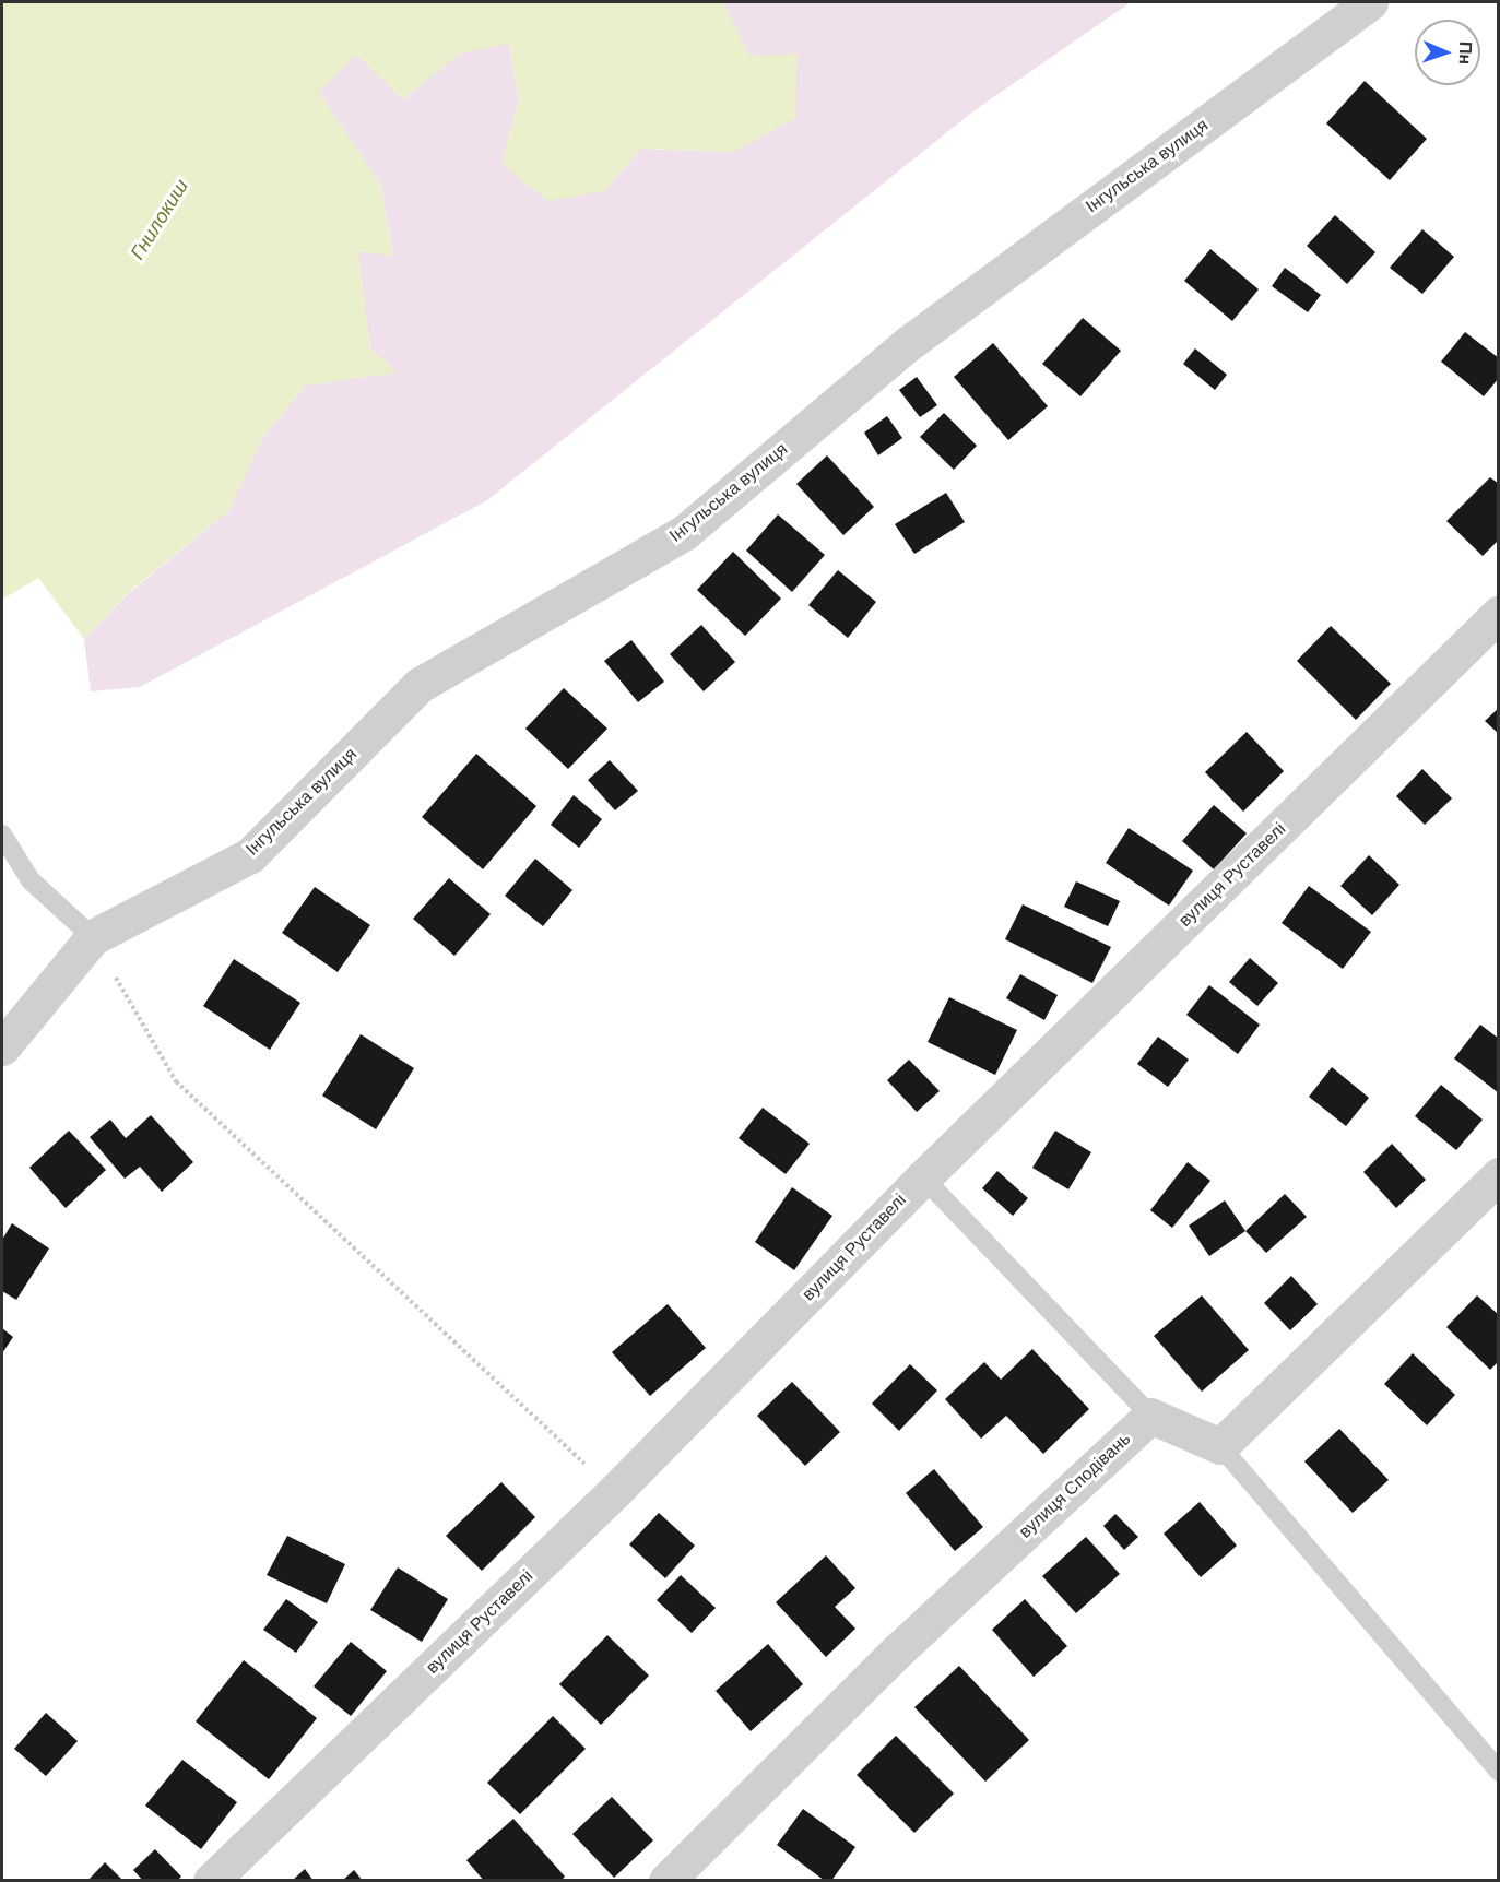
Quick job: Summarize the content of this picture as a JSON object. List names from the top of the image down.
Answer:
{
  "streets": {
    "street": ["Інгульська вулиця", "вулиця Руставелі", "вулиця Сподівань"]
  },
  "water": ["Гнилокиш"],
  "north": "right"
}
